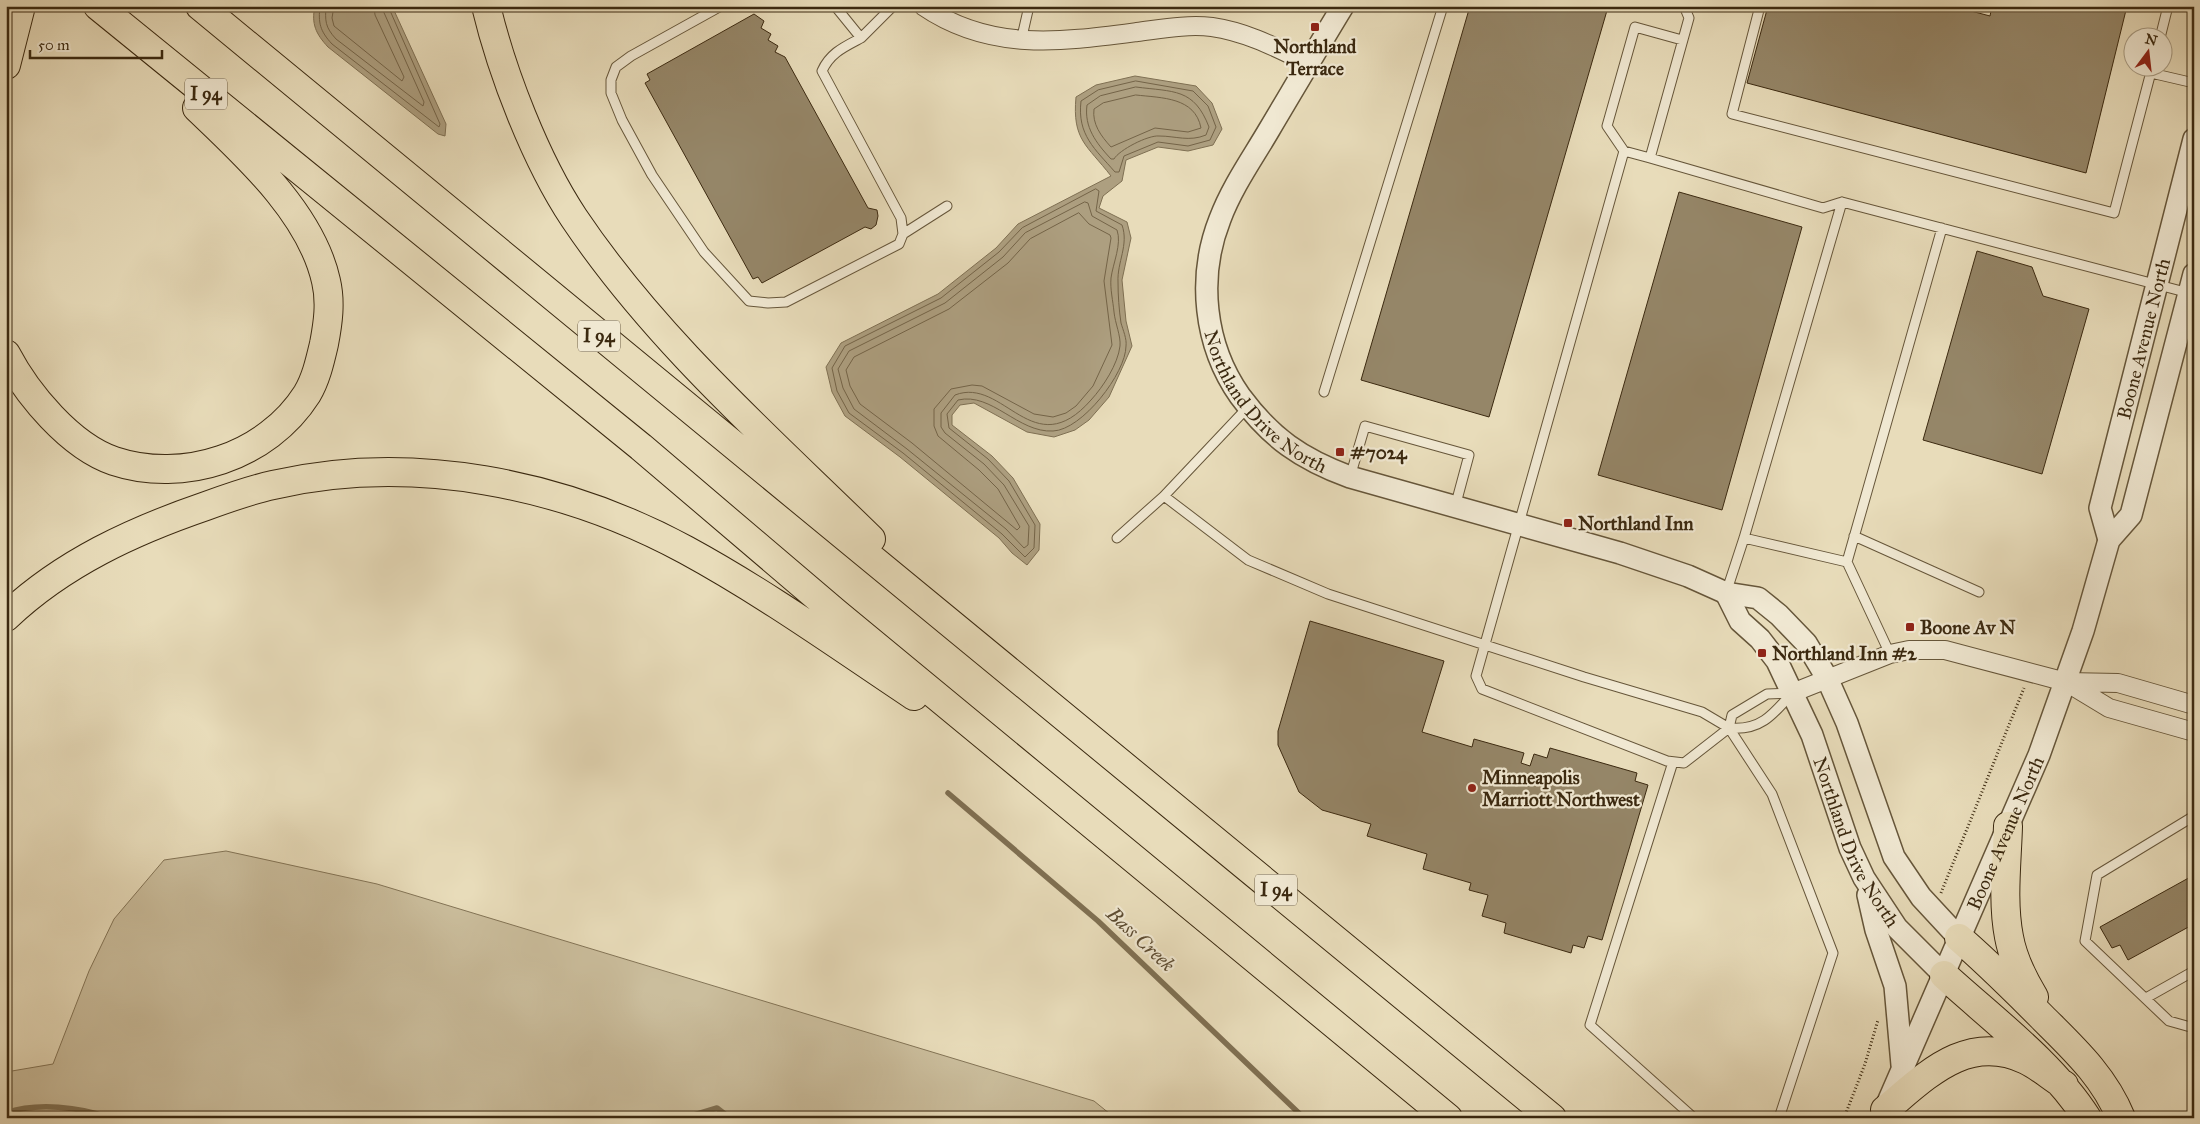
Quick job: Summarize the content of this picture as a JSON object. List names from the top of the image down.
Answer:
{
  "streets": {
    "highway": ["I 94"],
    "street": ["Boone Avenue North", "Northland Drive North"]
  },
  "crossings": [
    ["Boone Avenue North", "Northland Drive North"]
  ],
  "water": ["Bass Creek"],
  "places": {
    "transit": [
      "Northland Terrace",
      "#7024",
      "Northland Inn",
      "Boone Av N",
      "Northland Inn #2"
    ],
    "other": ["Minneapolis Marriott Northwest"]
  },
  "scale_bar": "50 m",
  "north": "top"
}
